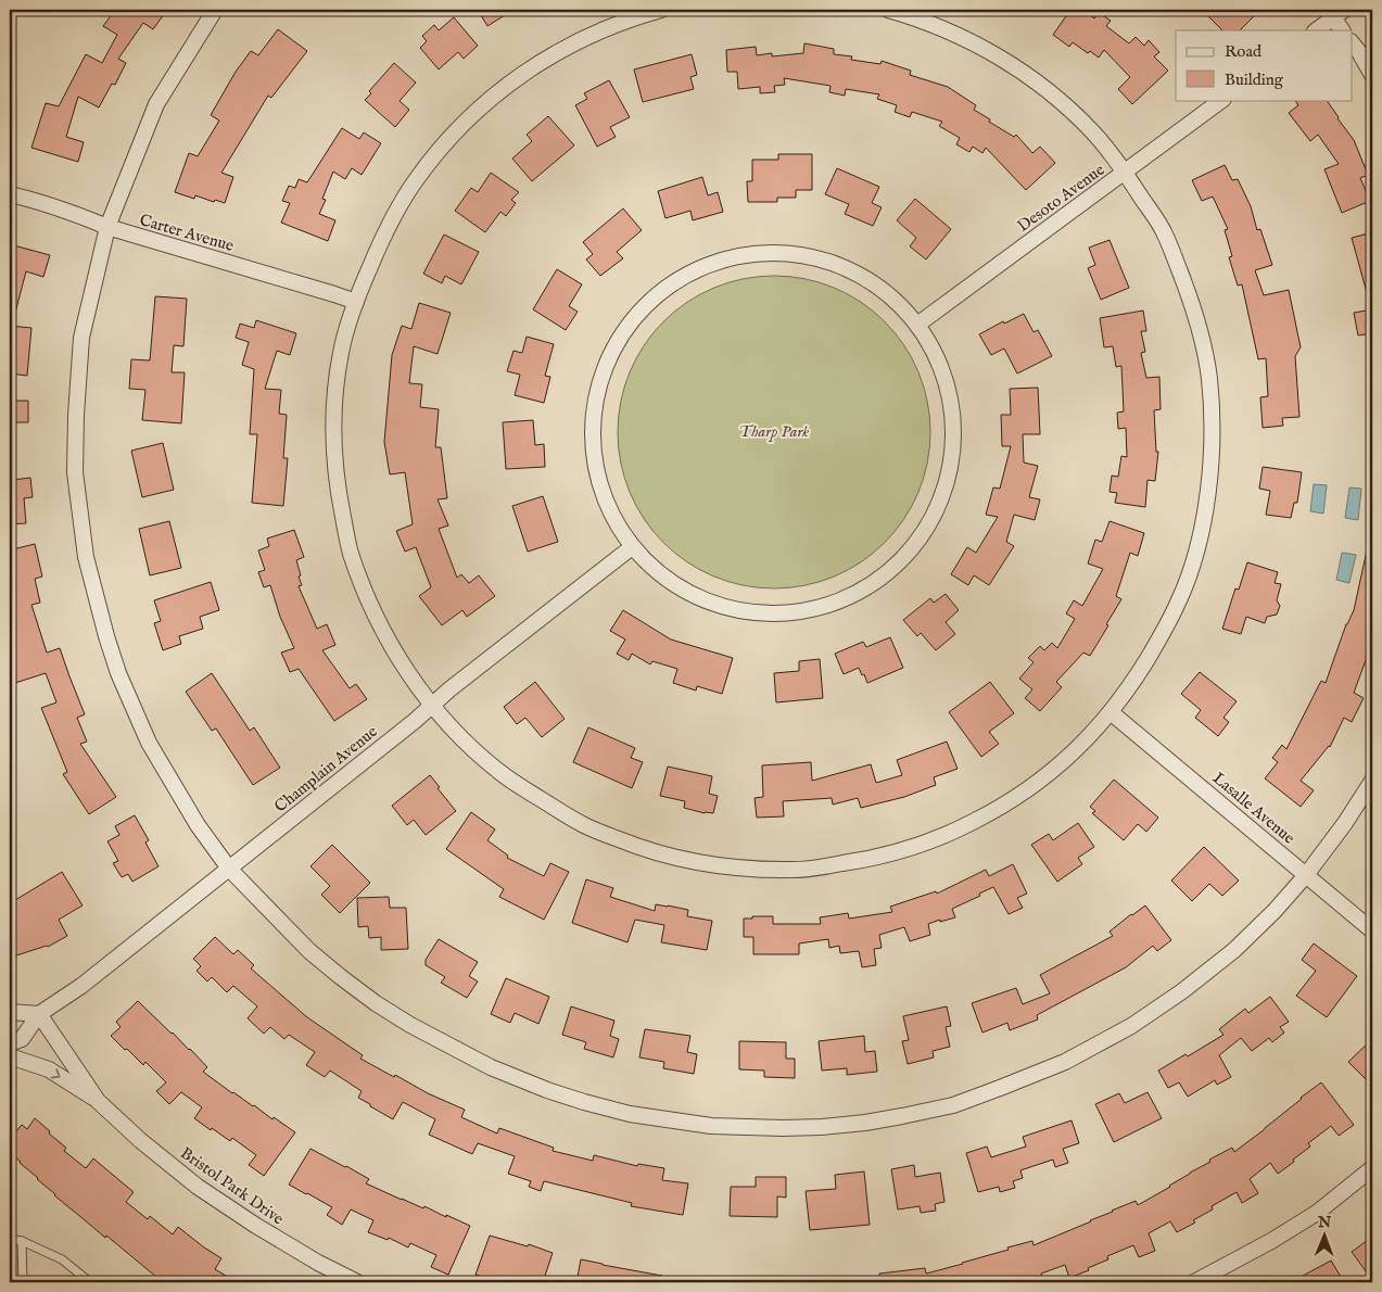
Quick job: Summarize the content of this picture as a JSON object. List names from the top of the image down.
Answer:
{
  "streets": {
    "street": [
      "Desoto Avenue",
      "Carter Avenue",
      "Champlain Avenue",
      "Lasalle Avenue",
      "Bristol Park Drive"
    ]
  },
  "crossings": [
    ["Champlain Avenue", "Bristol Park Drive"]
  ],
  "parks": ["Tharp Park"],
  "legend": ["Road", "Building"],
  "north": "top"
}
